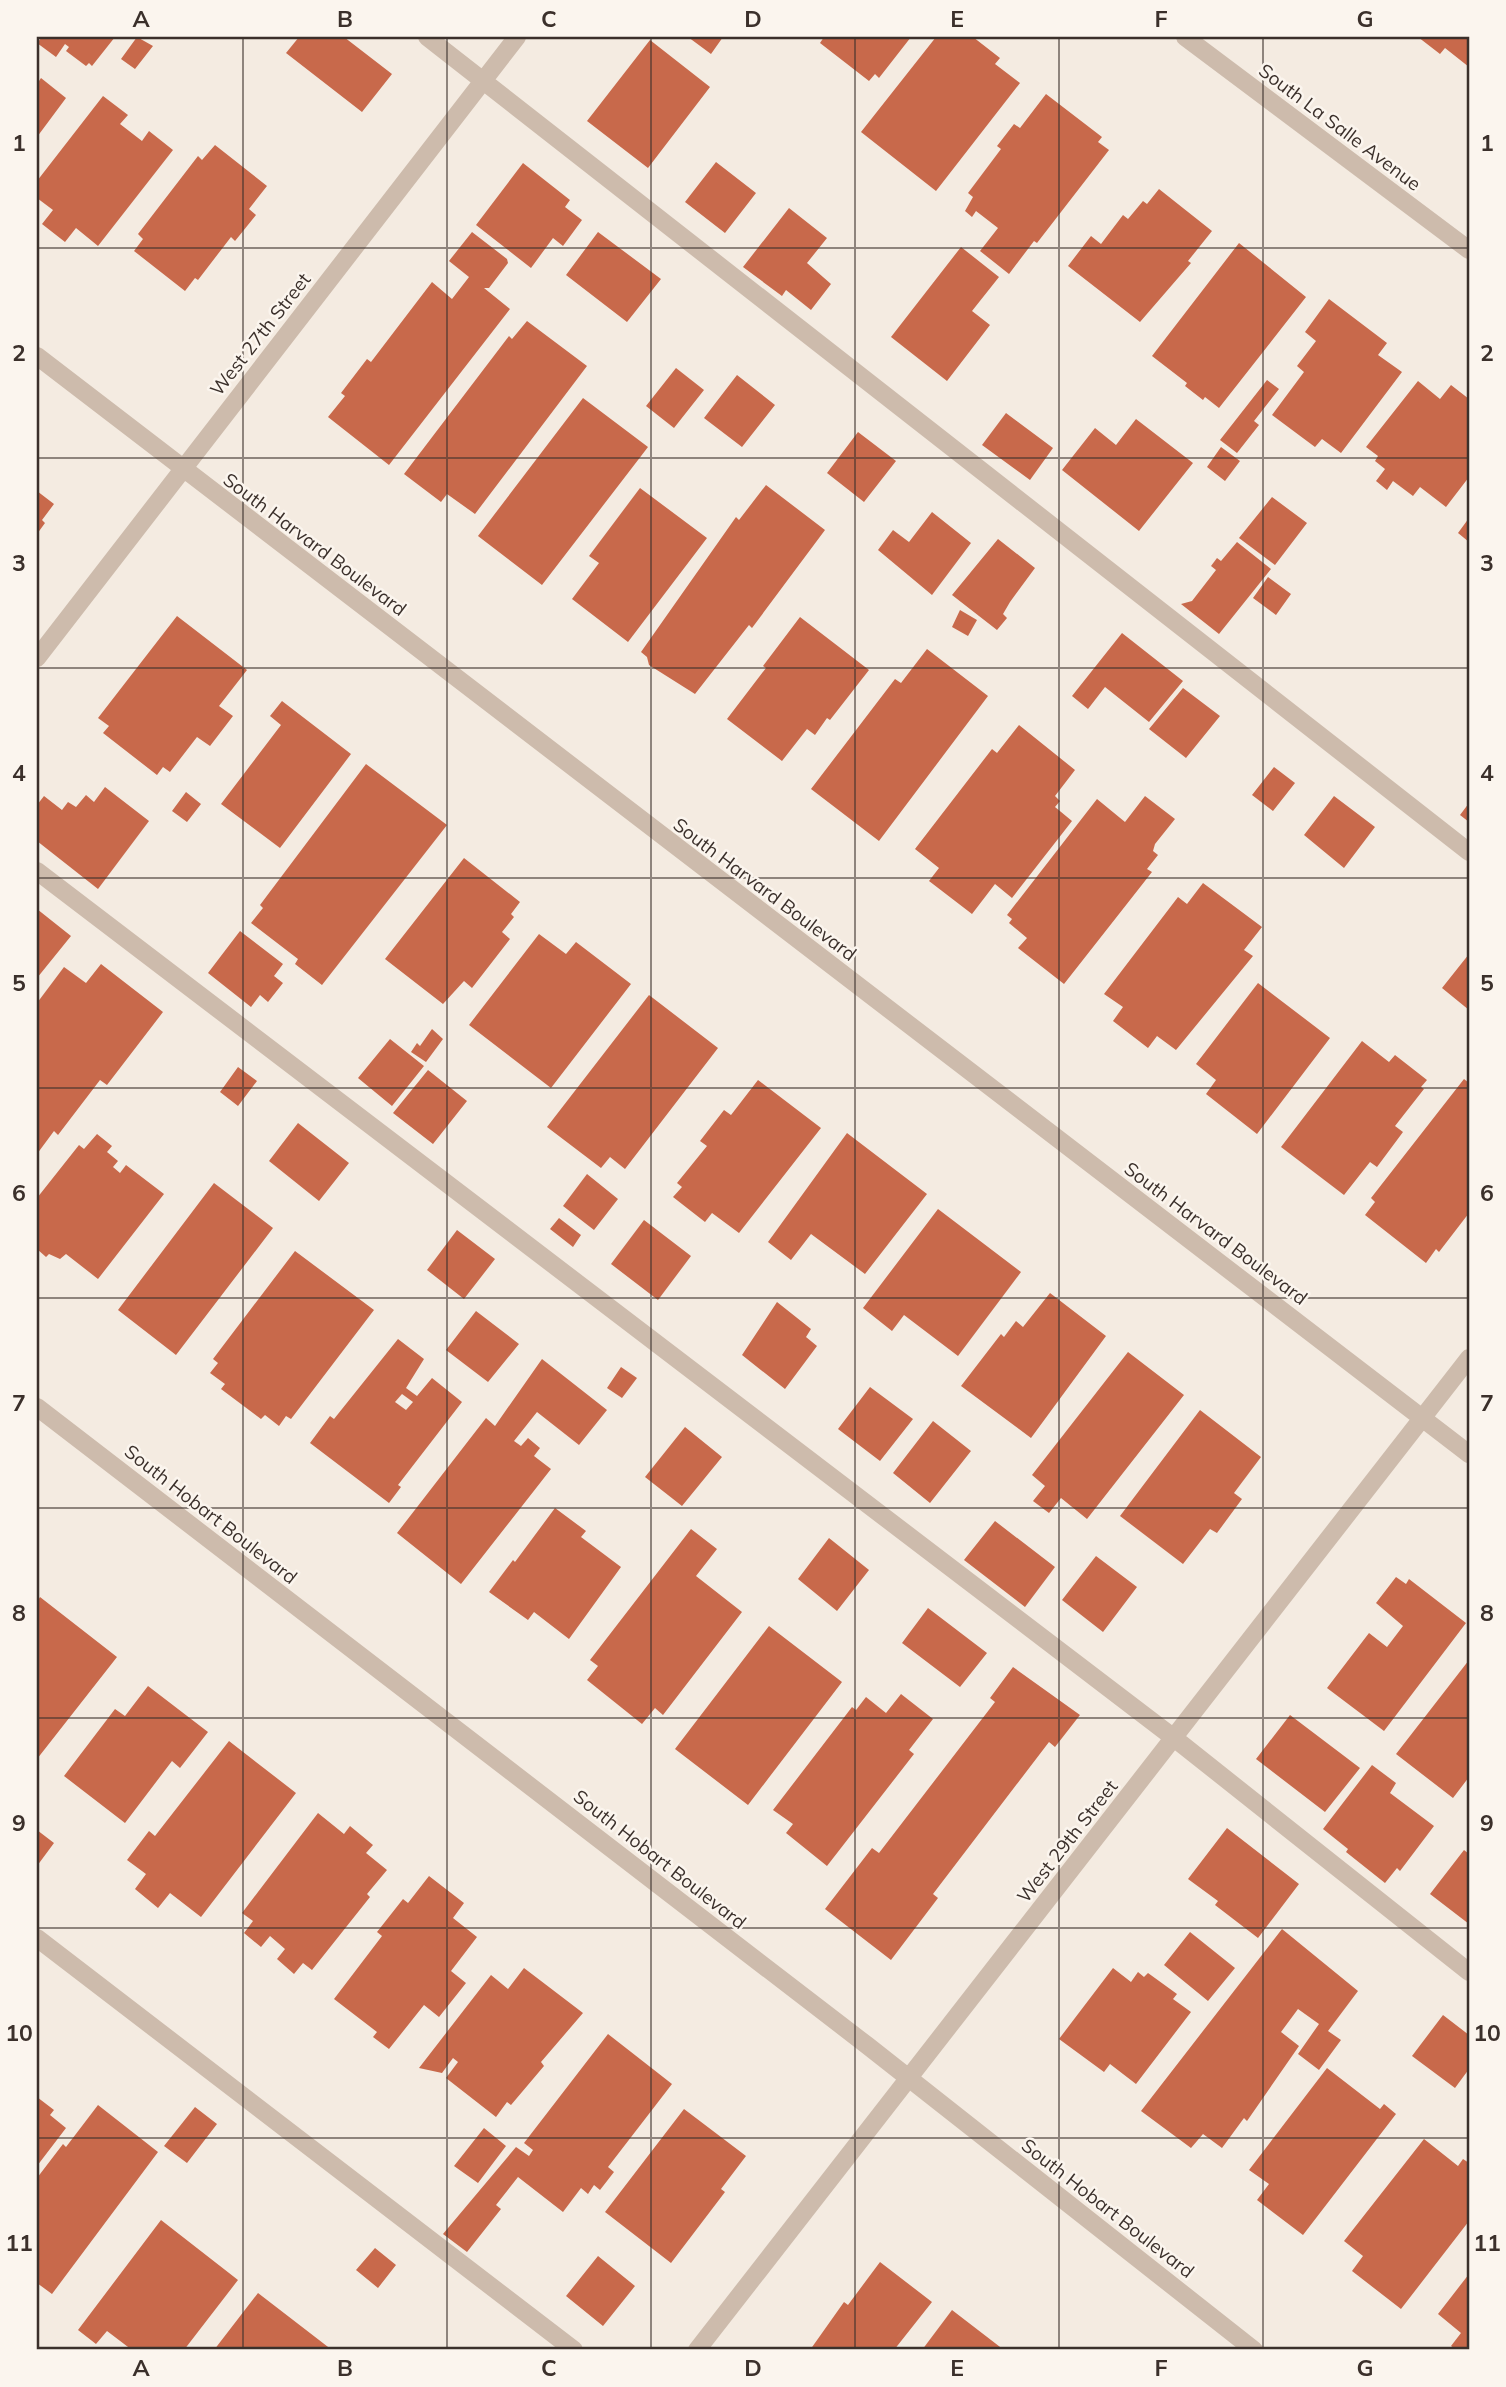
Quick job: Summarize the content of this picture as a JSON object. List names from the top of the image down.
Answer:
{
  "streets": {
    "street": [
      "South La Salle Avenue",
      "West 27th Street",
      "South Harvard Boulevard",
      "South Hobart Boulevard",
      "West 29th Street"
    ]
  },
  "crossings": [
    ["West 27th Street", "South Harvard Boulevard"],
    ["South Harvard Boulevard", "West 29th Street"],
    ["South Hobart Boulevard", "West 29th Street"]
  ],
  "grid": {
    "columns": [
      "A",
      "B",
      "C",
      "D",
      "E",
      "F",
      "G"
    ],
    "rows": [
      "1",
      "2",
      "3",
      "4",
      "5",
      "6",
      "7",
      "8",
      "9",
      "10",
      "11"
    ]
  }
}
